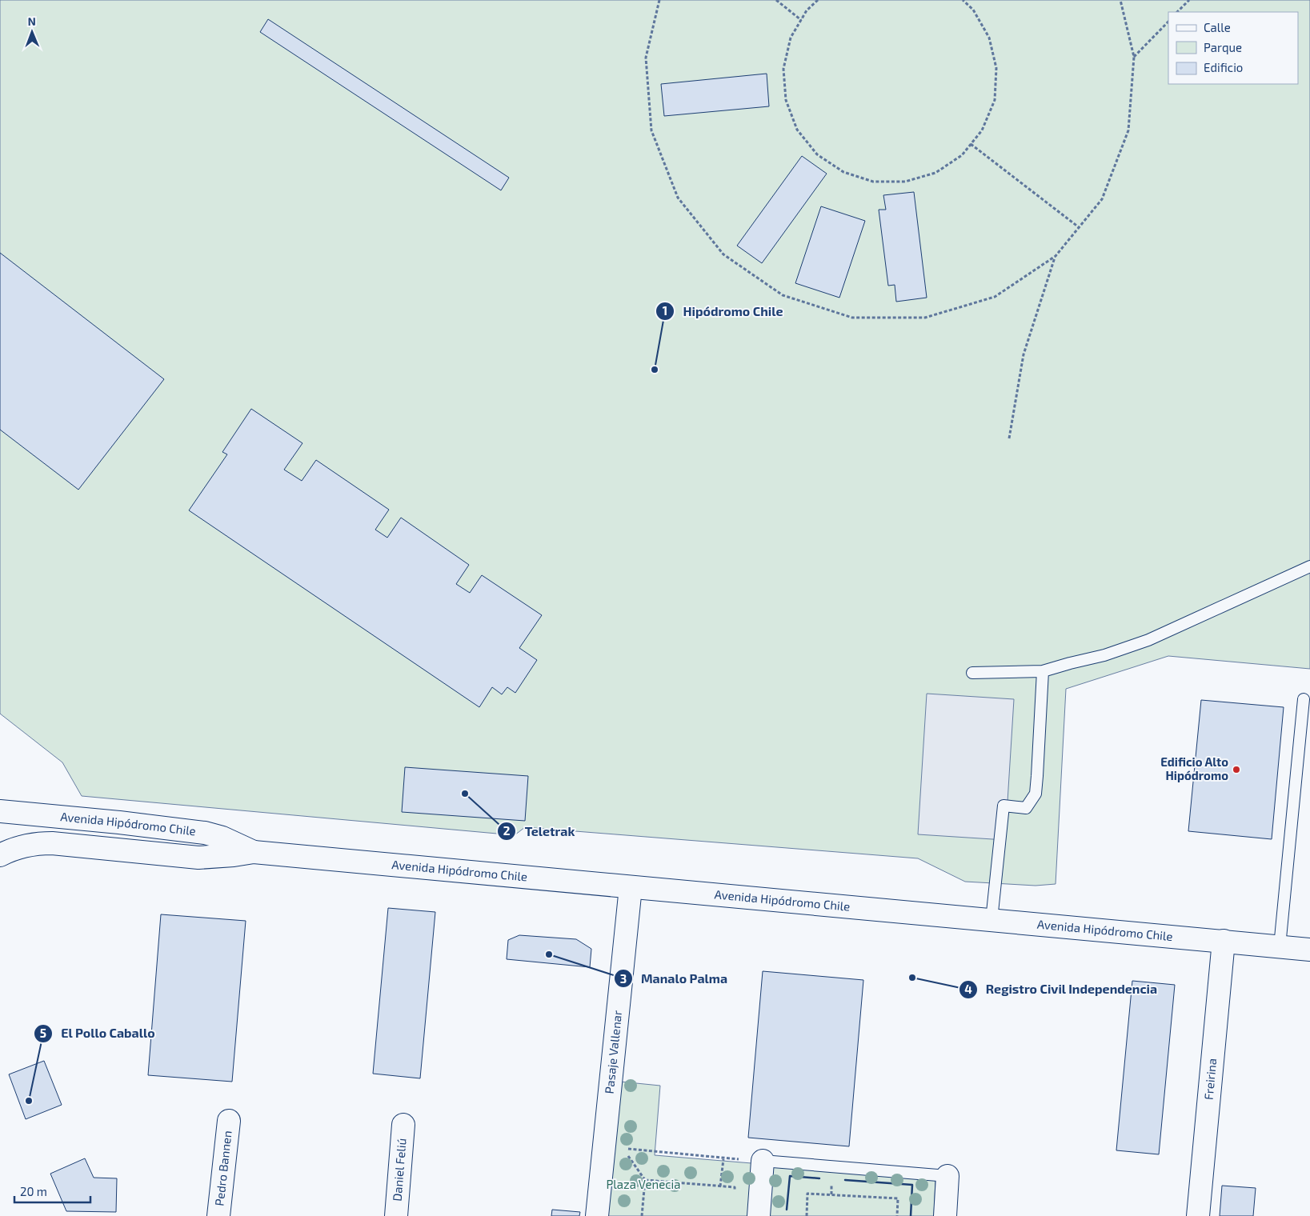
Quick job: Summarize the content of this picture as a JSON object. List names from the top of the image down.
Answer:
{
  "streets": {
    "street": [
      "Avenida Hipódromo Chile",
      "Pasaje Vallenar",
      "Freirina",
      "Pedro Bannen",
      "Daniel Feliú"
    ]
  },
  "crossings": [
    ["Avenida Hipódromo Chile", "Pasaje Vallenar"],
    ["Avenida Hipódromo Chile", "Freirina"]
  ],
  "parks": ["Plaza Venecia"],
  "places": [
    "Hipódromo Chile",
    "Edificio Alto Hipódromo",
    "Teletrak",
    "Manalo Palma",
    "Registro Civil Independencia",
    "El Pollo Caballo"
  ],
  "legend": ["Calle", "Parque", "Edificio"],
  "scale_bar": "20 m",
  "north": "top"
}
